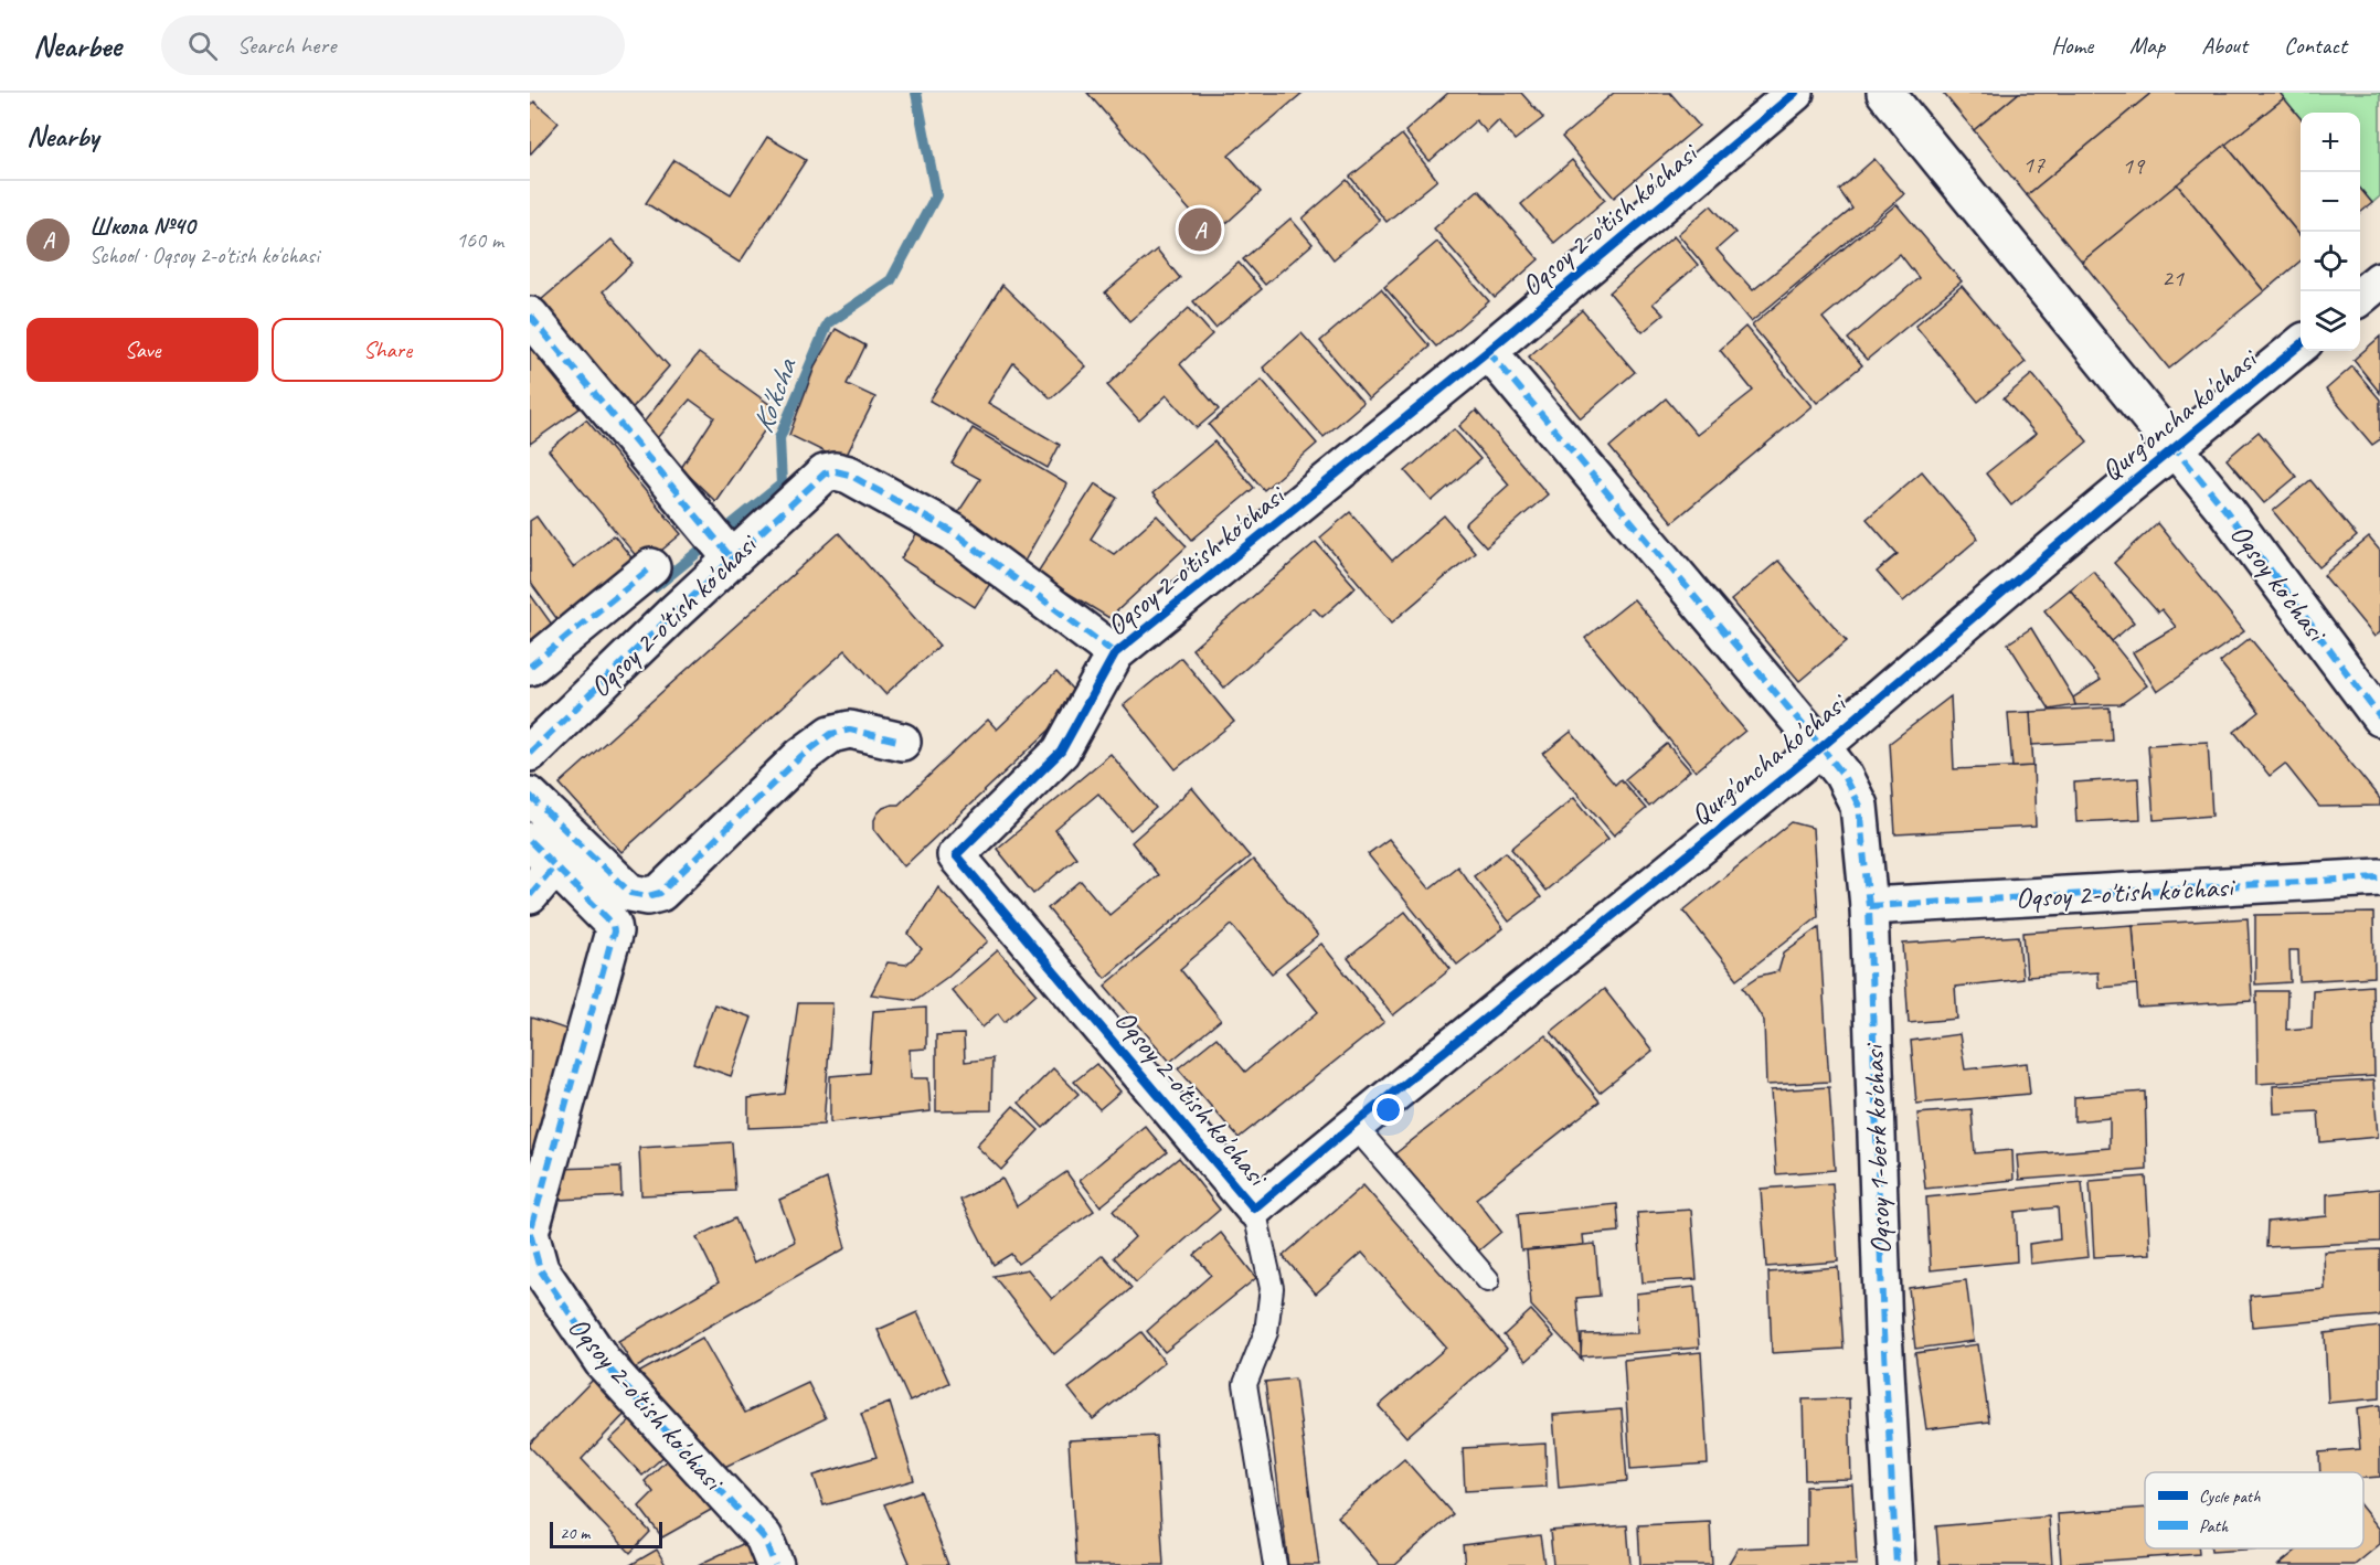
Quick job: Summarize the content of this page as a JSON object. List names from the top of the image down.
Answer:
{
  "streets": {
    "street": [
      "Oqsoy 2-o'tish ko'chasi",
      "Qurg'oncha ko'chasi",
      "Oqsoy ko'chasi",
      "Oqsoy 1-berk ko'chasi"
    ]
  },
  "crossings": [
    ["Oqsoy 2-o'tish ko'chasi", "Qurg'oncha ko'chasi"],
    ["Oqsoy 2-o'tish ko'chasi", "Oqsoy 1-berk ko'chasi"],
    ["Qurg'oncha ko'chasi", "Oqsoy ko'chasi"],
    ["Qurg'oncha ko'chasi", "Oqsoy 1-berk ko'chasi"]
  ],
  "water": ["Ko'kcha"],
  "house_numbers": ["17", "19", "21"],
  "legend": ["Cycle path", "Path"],
  "scale_bar": "20 m",
  "page": {
    "header": "Nearbee",
    "search": "Search here",
    "nav": [
      "Home",
      "Map",
      "About",
      "Contact"
    ],
    "heading": "Nearby",
    "map_buttons": ["+", "−"],
    "list": [
      {
        "mark": "A",
        "name": "Школа №40",
        "note": "School · Oqsoy 2-o'tish ko'chasi",
        "value": "160 m"
      }
    ],
    "pins": "A",
    "buttons": ["Save", "Share"],
    "scale": "20 m"
  }
}
